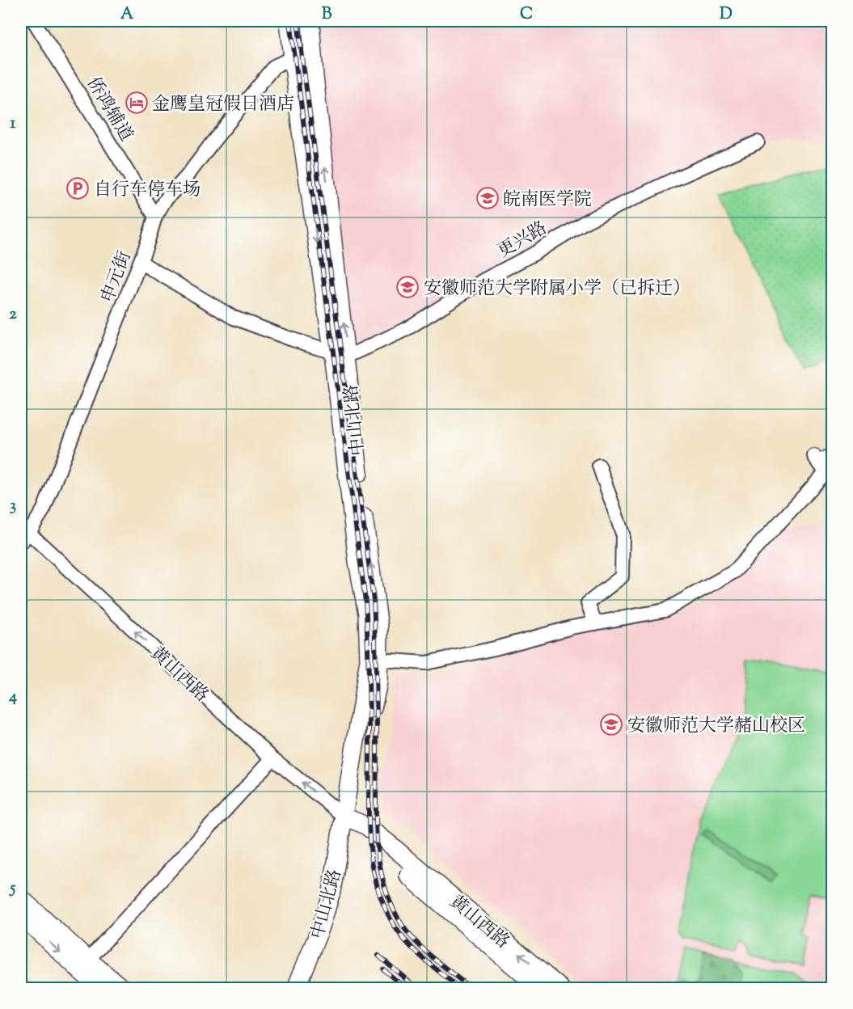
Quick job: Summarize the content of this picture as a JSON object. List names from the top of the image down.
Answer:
{
  "streets": {
    "main road": ["中山北路", "黄山西路"],
    "street": ["侨鸿辅道", "更兴路", "申元街"]
  },
  "crossings": [
    ["侨鸿辅道", "申元街"],
    ["更兴路", "中山北路"],
    ["申元街", "黄山西路"],
    ["中山北路", "黄山西路"]
  ],
  "one_way": ["黄山西路"],
  "places": {
    "hotel": ["金鹰皇冠假日酒店"],
    "parking": ["自行车停车场"],
    "school or university": ["皖南医学院", "安徽师范大学附属小学（已拆迁）", "安徽师范大学赭山校区"]
  },
  "grid": {
    "columns": [
      "A",
      "B",
      "C",
      "D"
    ],
    "rows": [
      "1",
      "2",
      "3",
      "4",
      "5"
    ]
  }
}
